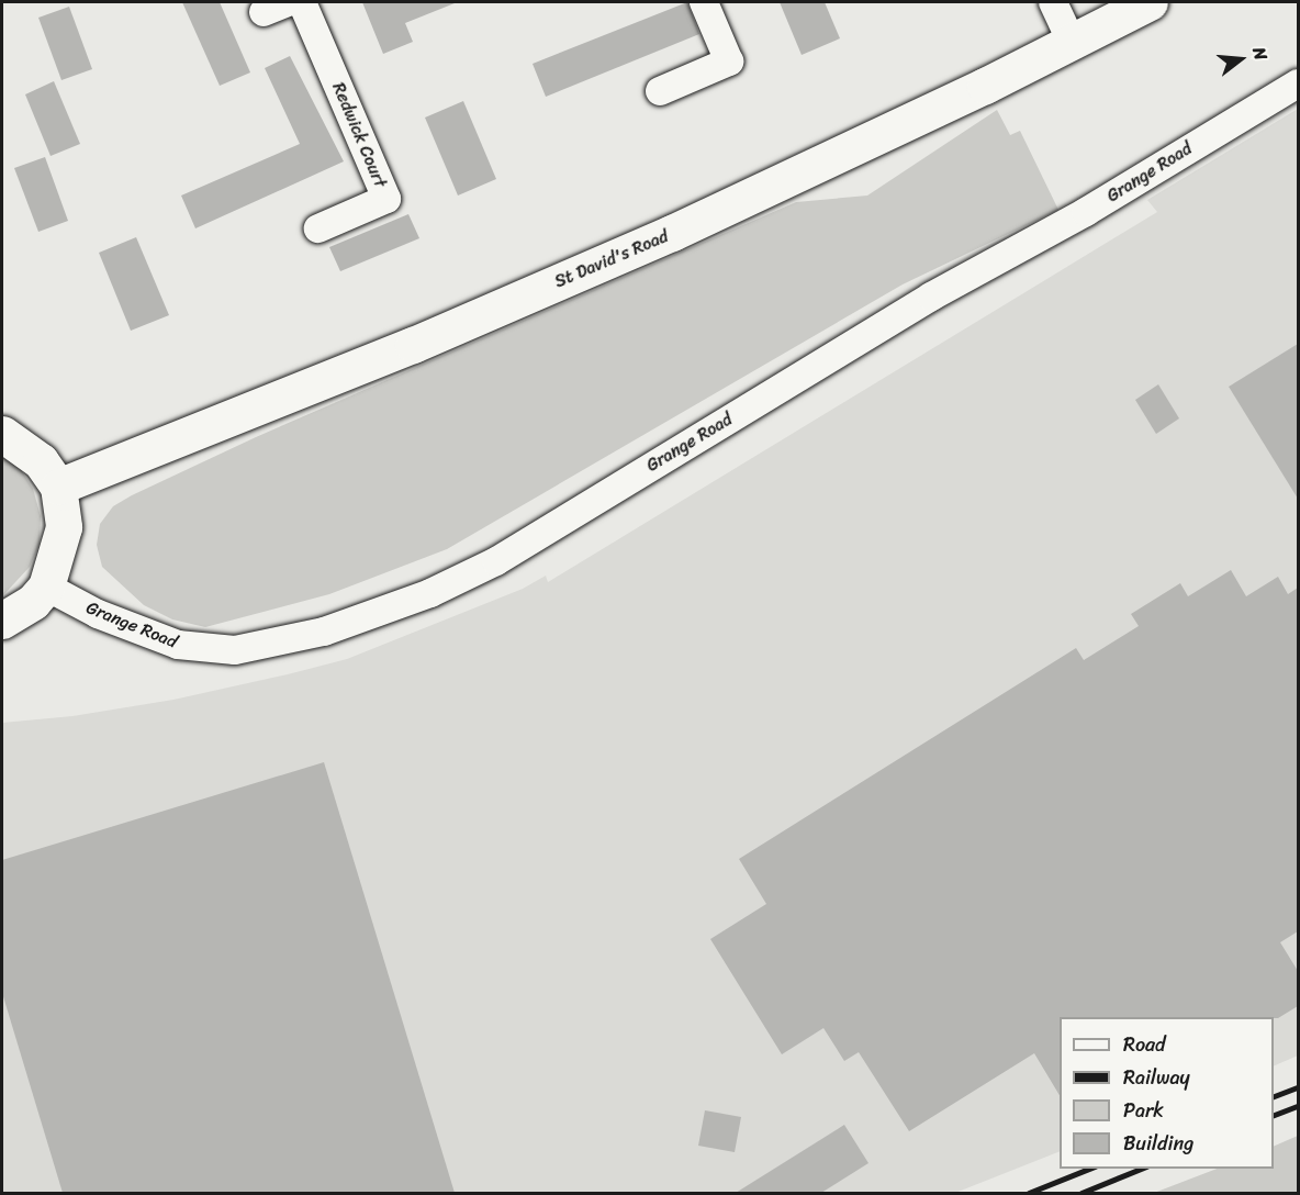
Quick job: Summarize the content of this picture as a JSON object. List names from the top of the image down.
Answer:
{
  "streets": {
    "street": ["Redwick Court", "Grange Road", "St David's Road"]
  },
  "legend": [
    "Road",
    "Railway",
    "Park",
    "Building"
  ],
  "north": "right"
}
